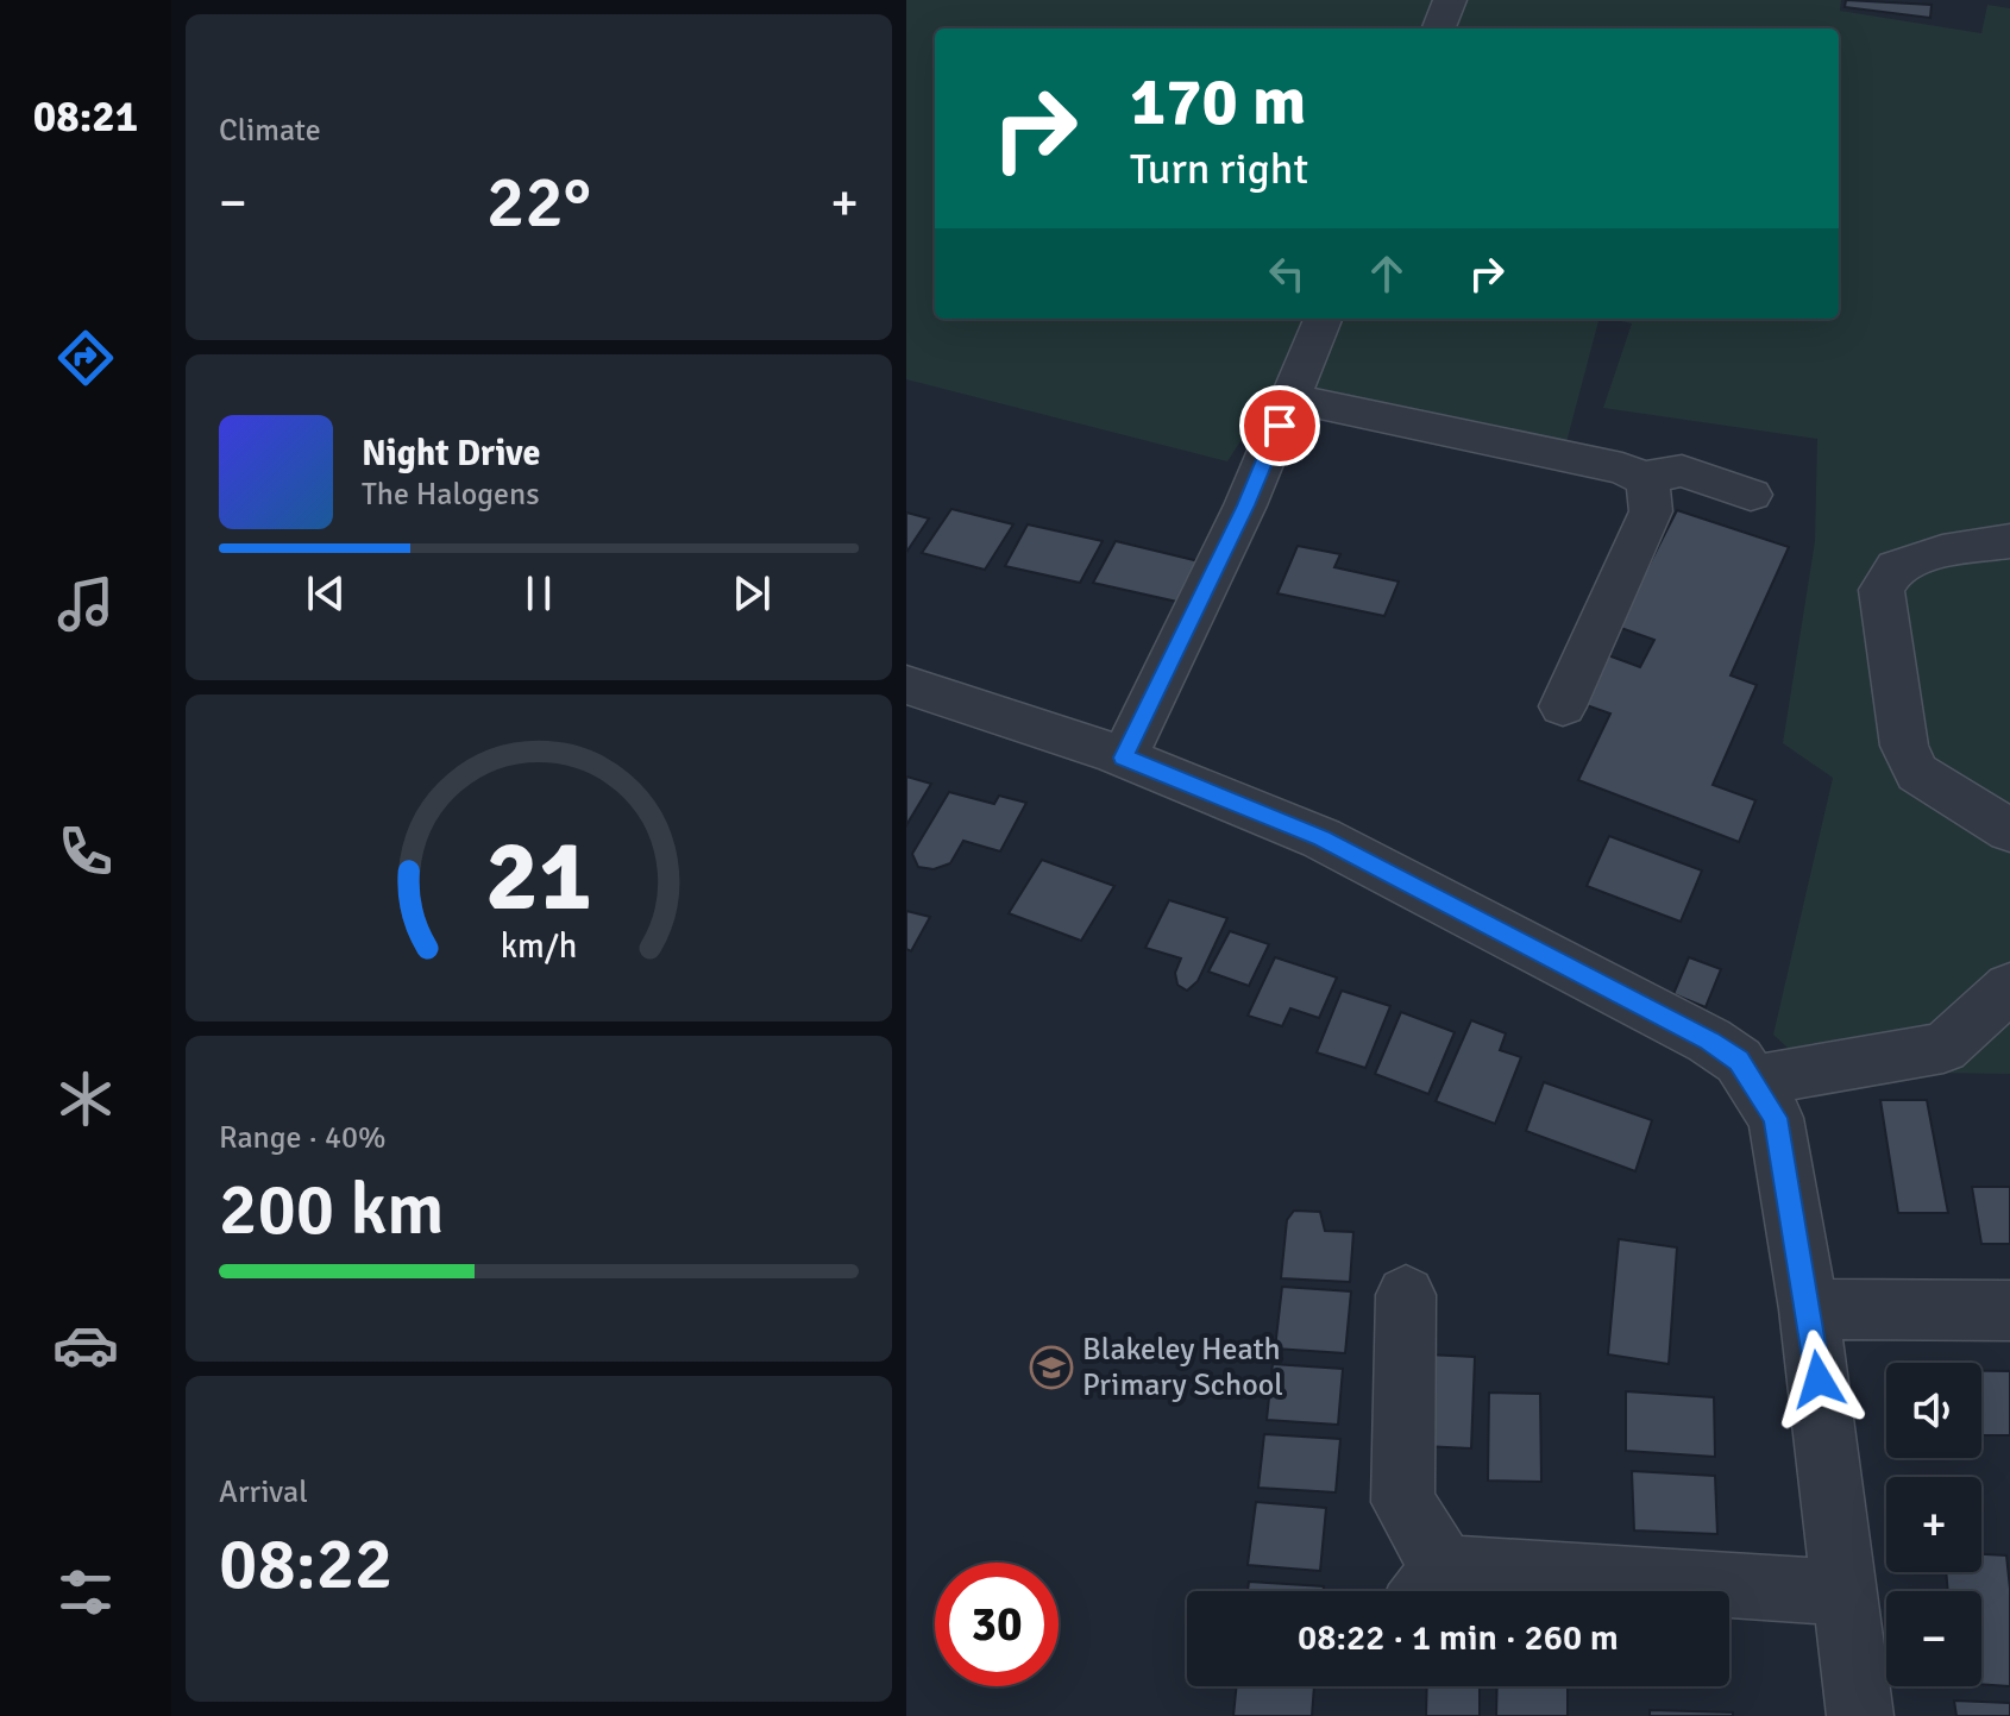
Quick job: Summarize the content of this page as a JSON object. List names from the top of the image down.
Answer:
{
  "places": {
    "school or university": ["Blakeley Heath Primary School"]
  },
  "page": {
    "tabs": "08:21",
    "tile": [
      "Climate",
      ["Range · 40%", "200 km"],
      ["Arrival", "08:22"]
    ],
    "turn": ["170 m", "Turn right"],
    "heat": ["−", "22°", "+"],
    "song": ["Night Drive", "The Halogens"],
    "map_buttons": ["+", "−"],
    "limit": "30",
    "trip": "08:22 · 1 min · 260 m",
    "gauge": ["21", "km/h"]
  }
}
